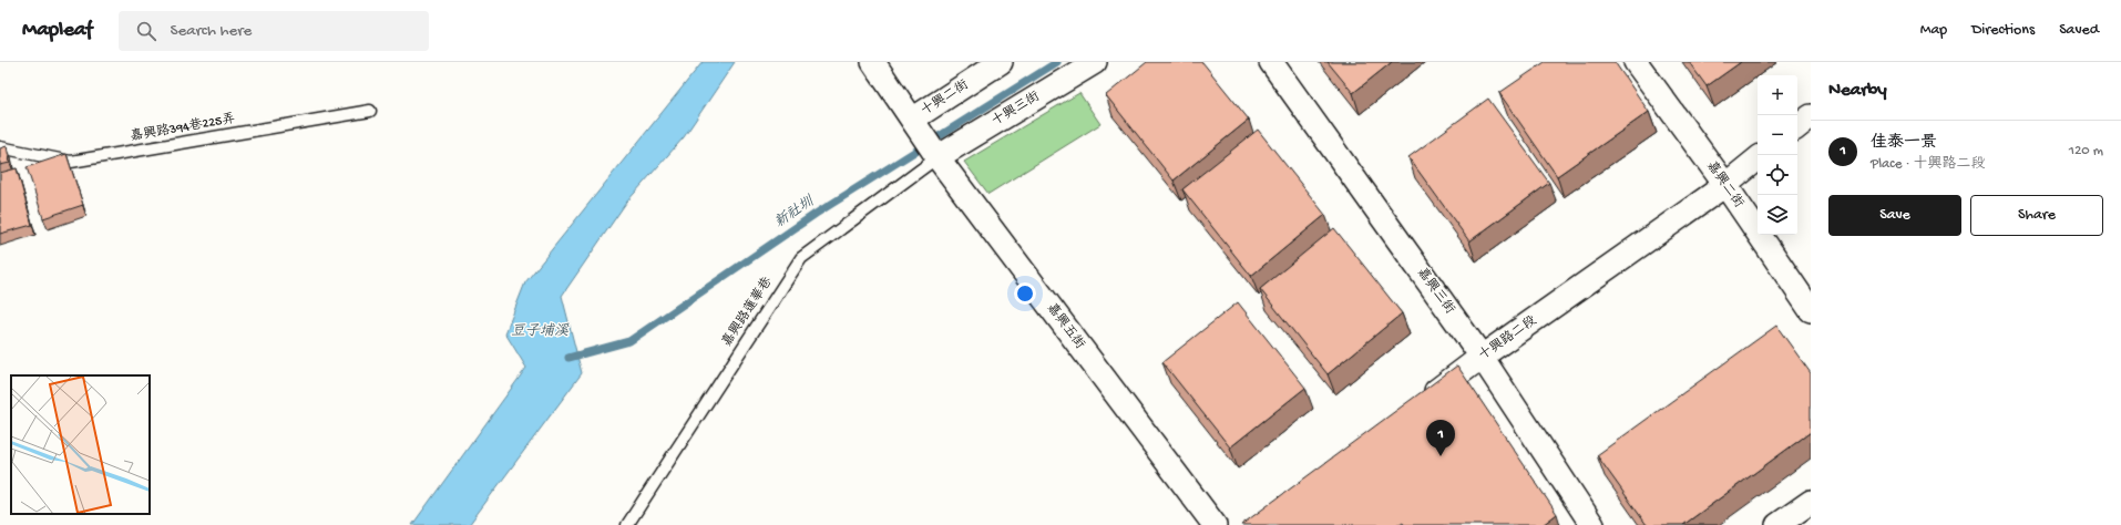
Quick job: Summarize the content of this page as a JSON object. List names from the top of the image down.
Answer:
{
  "streets": {
    "street": [
      "十興二街",
      "十興三街",
      "嘉興二街",
      "嘉興三街",
      "嘉興五街",
      "十興路二段"
    ],
    "lane": ["嘉興路394巷225弄", "嘉興路蓮華巷"]
  },
  "crossings": [
    ["十興二街", "嘉興五街"],
    ["十興三街", "嘉興路蓮華巷"],
    ["十興三街", "嘉興五街"],
    ["嘉興二街", "十興路二段"],
    ["嘉興三街", "十興路二段"],
    ["嘉興路蓮華巷", "嘉興五街"]
  ],
  "water": ["新社圳", "豆子埔溪"],
  "page": {
    "header": "Mapleaf",
    "search": "Search here",
    "nav": ["Map", "Directions", "Saved"],
    "heading": "Nearby",
    "map_buttons": ["+", "−"],
    "list": [
      {
        "mark": "1",
        "name": "佳泰一景",
        "note": "Place · 十興路二段",
        "value": "120 m"
      }
    ],
    "buttons": ["Save", "Share"],
    "pins": "1"
  }
}
